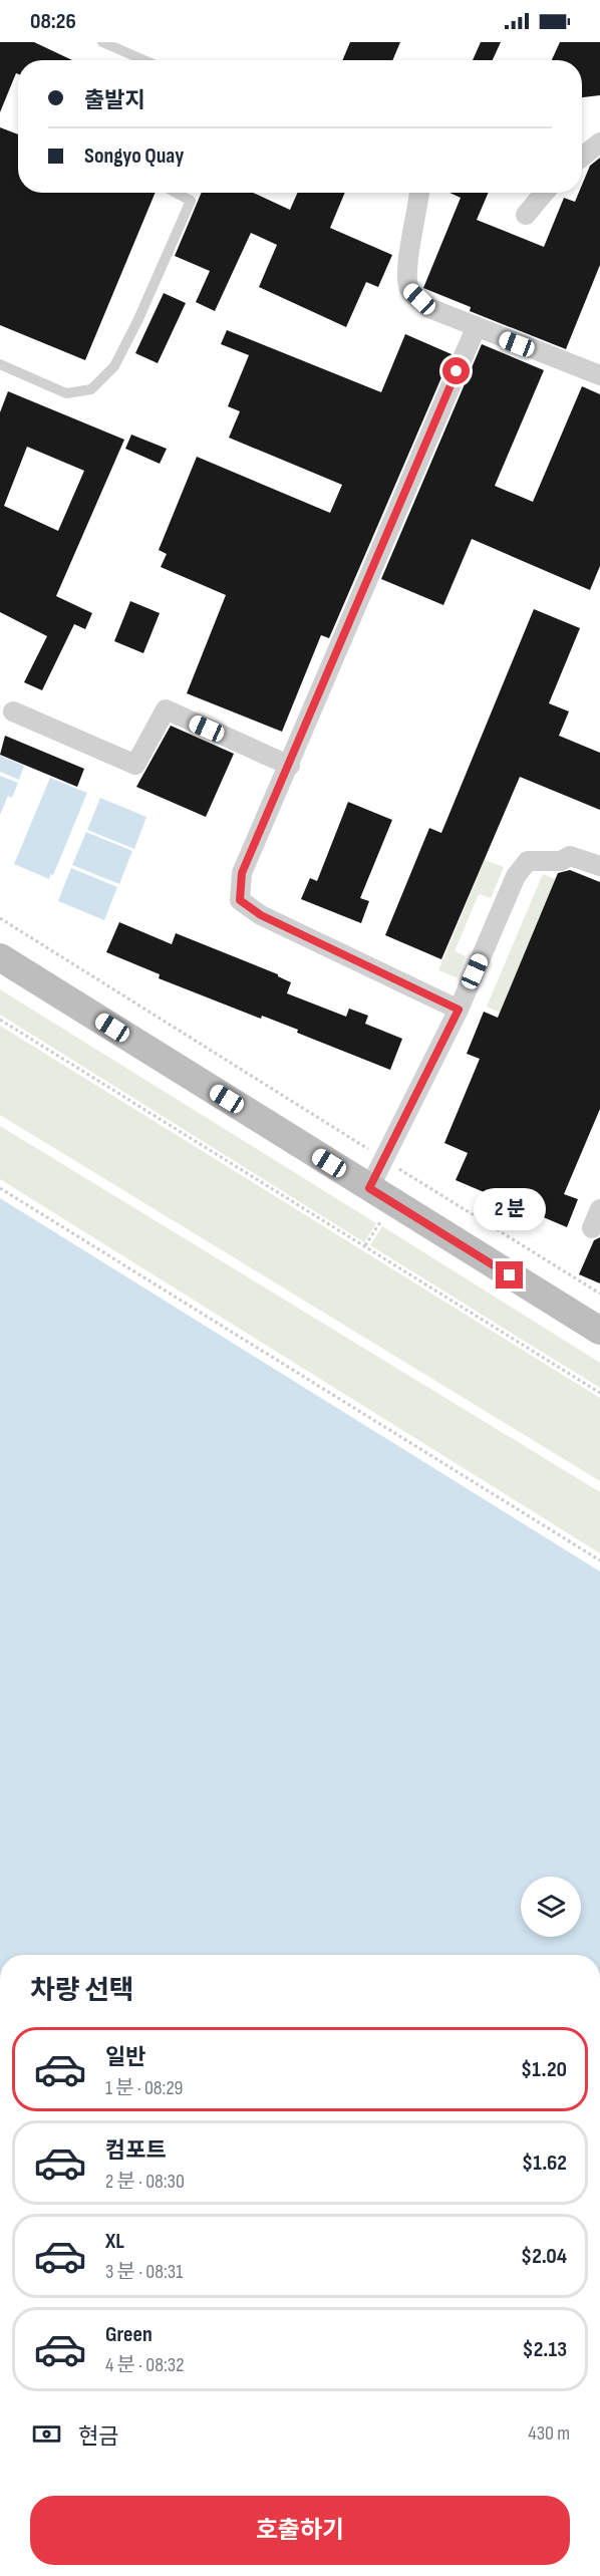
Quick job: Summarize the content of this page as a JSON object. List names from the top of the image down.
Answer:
{
  "page": {
    "status": "08:26",
    "banner": ["출발지", "Songyo Quay"],
    "bubble": "2 분",
    "heading": "차량 선택",
    "list": [
      {
        "name": "일반",
        "note": "1 분 · 08:29",
        "value": "$1.20"
      },
      {
        "name": "컴포트",
        "note": "2 분 · 08:30",
        "value": "$1.62"
      },
      {
        "name": "XL",
        "note": "3 분 · 08:31",
        "value": "$2.04"
      },
      {
        "name": "Green",
        "note": "4 분 · 08:32",
        "value": "$2.13"
      }
    ],
    "pay": ["현금", "430 m"],
    "buttons": "호출하기"
  }
}
